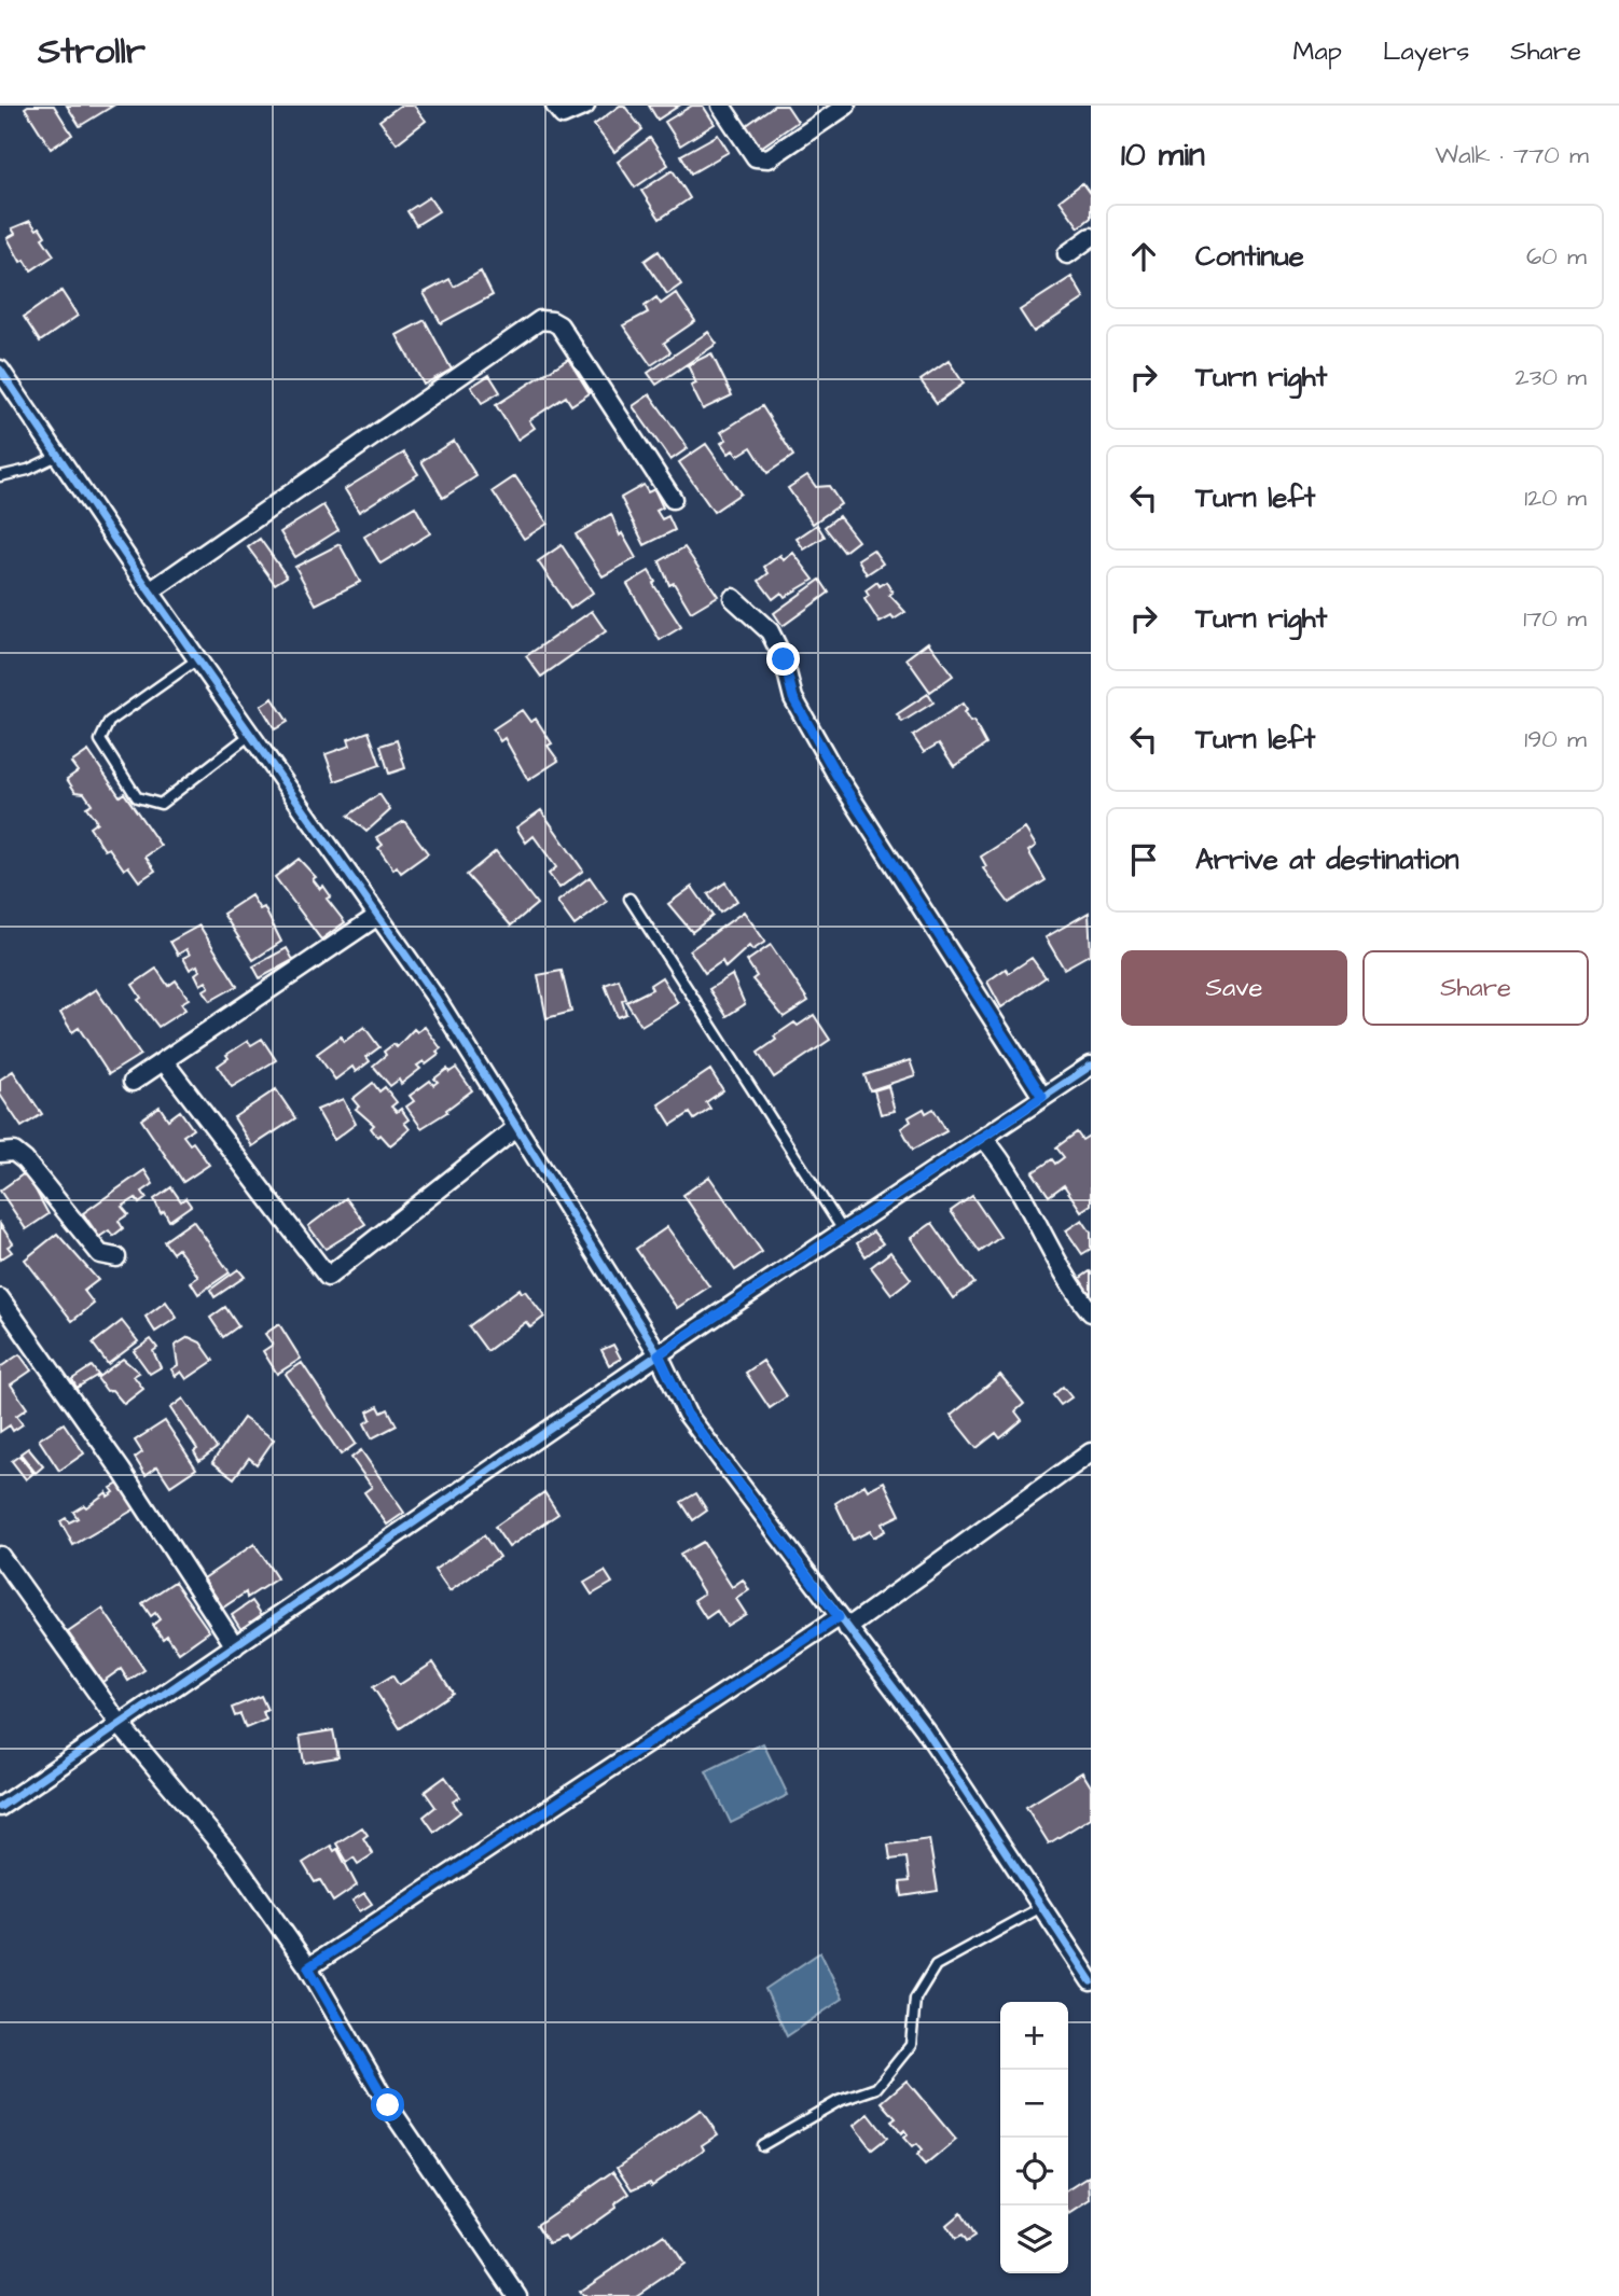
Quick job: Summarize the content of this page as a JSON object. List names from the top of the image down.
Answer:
{
  "page": {
    "header": "Strollr",
    "nav": ["Map", "Layers", "Share"],
    "heading": ["10 min", "Walk · 770 m"],
    "list": [
      ["Continue", "60 m"],
      ["Turn right", "230 m"],
      ["Turn left", "120 m"],
      ["Turn right", "170 m"],
      ["Turn left", "190 m"],
      "Arrive at destination"
    ],
    "buttons": ["Save", "Share"],
    "map_buttons": ["+", "−"]
  }
}
